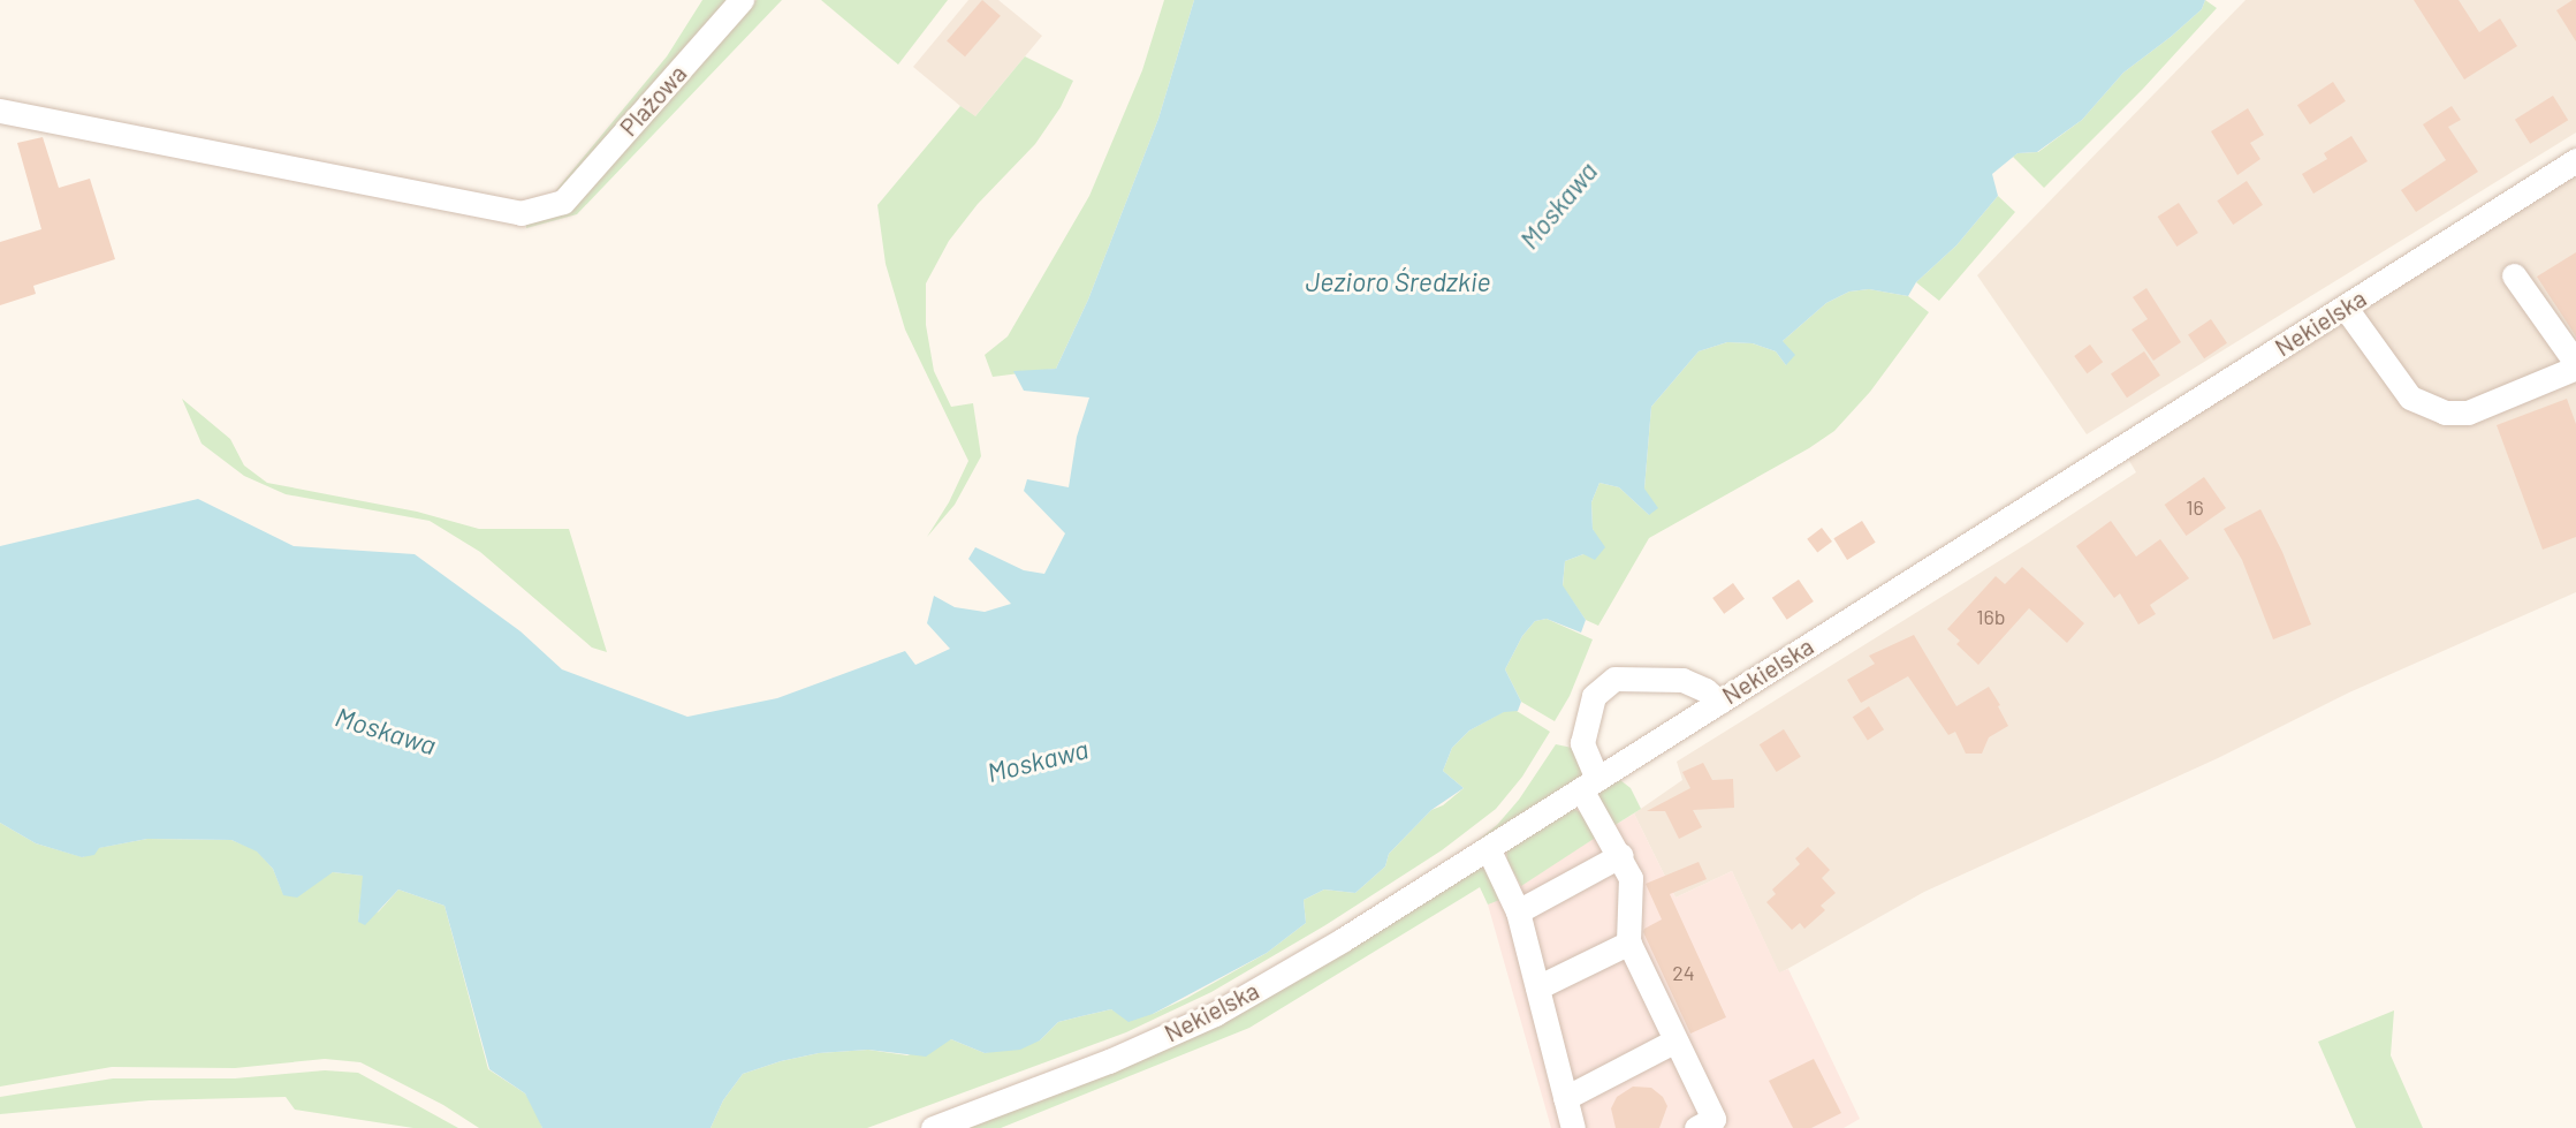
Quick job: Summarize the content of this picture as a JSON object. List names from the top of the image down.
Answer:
{
  "streets": {
    "street": ["Plażowa", "Nekielska"]
  },
  "water": ["Moskawa", "Jezioro Średzkie"],
  "house_numbers": ["16", "16b", "24"]
}
